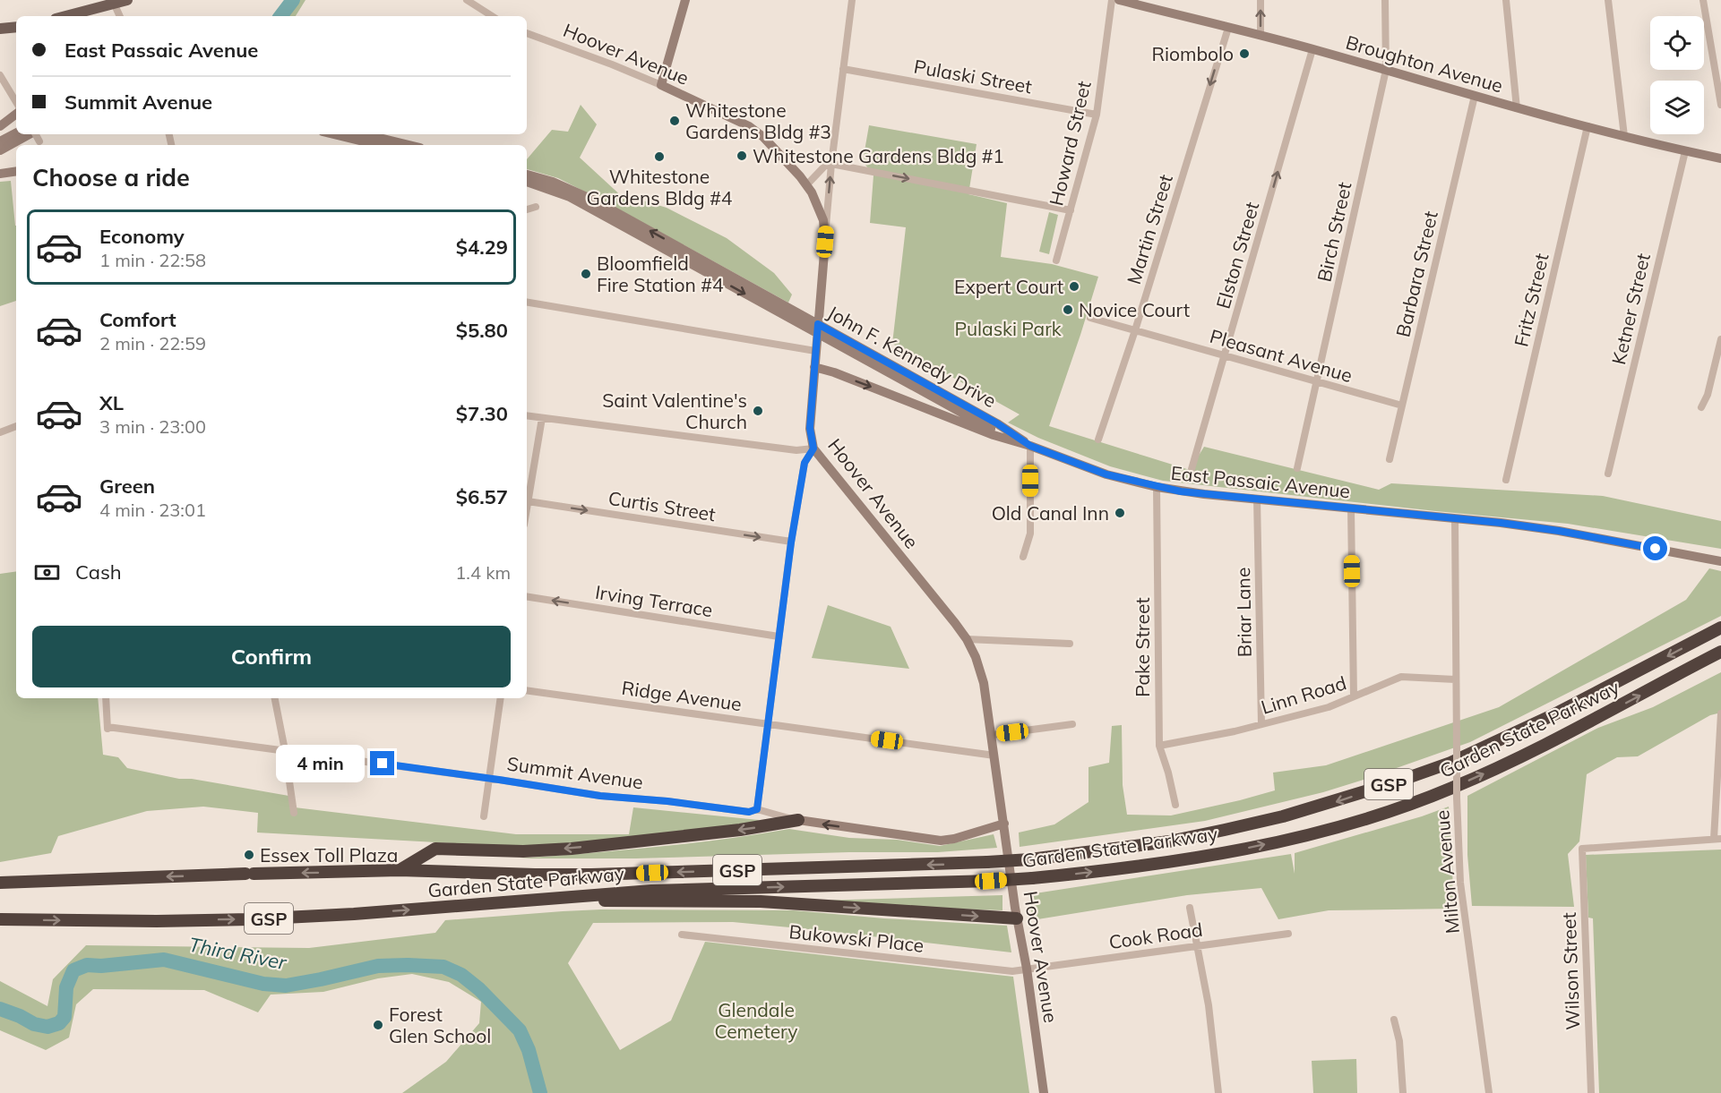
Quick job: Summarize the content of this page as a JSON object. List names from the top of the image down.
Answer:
{
  "streets": {
    "highway": ["Garden State Parkway", "GSP"],
    "street": [
      "Hoover Avenue",
      "Broughton Avenue",
      "Pulaski Street",
      "Howard Street",
      "Martin Street",
      "Birch Street",
      "Elston Street",
      "Barbara Street",
      "Fritz Street",
      "Ketner Street",
      "Pleasant Avenue",
      "John F. Kennedy Drive",
      "East Passaic Avenue",
      "Curtis Street",
      "Irving Terrace",
      "Briar Lane",
      "Pake Street",
      "Linn Road",
      "Ridge Avenue",
      "Summit Avenue",
      "Milton Avenue",
      "Cook Road",
      "Bukowski Place",
      "Wilson Street"
    ]
  },
  "crossings": [
    ["Hoover Avenue", "John F. Kennedy Drive"],
    ["Hoover Avenue", "East Passaic Avenue"],
    ["Hoover Avenue", "Ridge Avenue"],
    ["Hoover Avenue", "Summit Avenue"],
    ["Hoover Avenue", "Cook Road"],
    ["Hoover Avenue", "Bukowski Place"],
    ["Broughton Avenue", "Martin Street"],
    ["Broughton Avenue", "Birch Street"],
    ["Broughton Avenue", "Elston Street"],
    ["Broughton Avenue", "Barbara Street"],
    ["Broughton Avenue", "Fritz Street"],
    ["Broughton Avenue", "Ketner Street"],
    ["Pulaski Street", "Howard Street"],
    ["Martin Street", "Pleasant Avenue"],
    ["Birch Street", "Pleasant Avenue"],
    ["Elston Street", "Pleasant Avenue"],
    ["Barbara Street", "Pleasant Avenue"],
    ["John F. Kennedy Drive", "East Passaic Avenue"],
    ["East Passaic Avenue", "Briar Lane"],
    ["East Passaic Avenue", "Pake Street"],
    ["East Passaic Avenue", "Milton Avenue"],
    ["Briar Lane", "Linn Road"],
    ["Pake Street", "Linn Road"],
    ["Linn Road", "Milton Avenue"],
    ["Cook Road", "Bukowski Place"]
  ],
  "one_way": [
    "Martin Street",
    "Elston Street",
    "Curtis Street",
    "Irving Terrace"
  ],
  "water": ["Third River"],
  "parks": ["Pulaski Park", "Glendale Cemetery"],
  "places": [
    "Riombolo",
    "Whitestone Gardens Bldg #3",
    "Whitestone Gardens Bldg #1",
    "Whitestone Gardens Bldg #4",
    "Bloomfield Fire Station #4",
    "Expert Court",
    "Novice Court",
    "Saint Valentine's Church",
    "Old Canal Inn",
    "Essex Toll Plaza",
    "Forest Glen School"
  ],
  "page": {
    "banner": ["East Passaic Avenue", "Summit Avenue"],
    "heading": "Choose a ride",
    "list": [
      {
        "name": "Economy",
        "note": "1 min · 22:58",
        "value": "$4.29"
      },
      {
        "name": "Comfort",
        "note": "2 min · 22:59",
        "value": "$5.80"
      },
      {
        "name": "XL",
        "note": "3 min · 23:00",
        "value": "$7.30"
      },
      {
        "name": "Green",
        "note": "4 min · 23:01",
        "value": "$6.57"
      }
    ],
    "pay": ["Cash", "1.4 km"],
    "buttons": "Confirm",
    "bubble": "4 min"
  }
}
